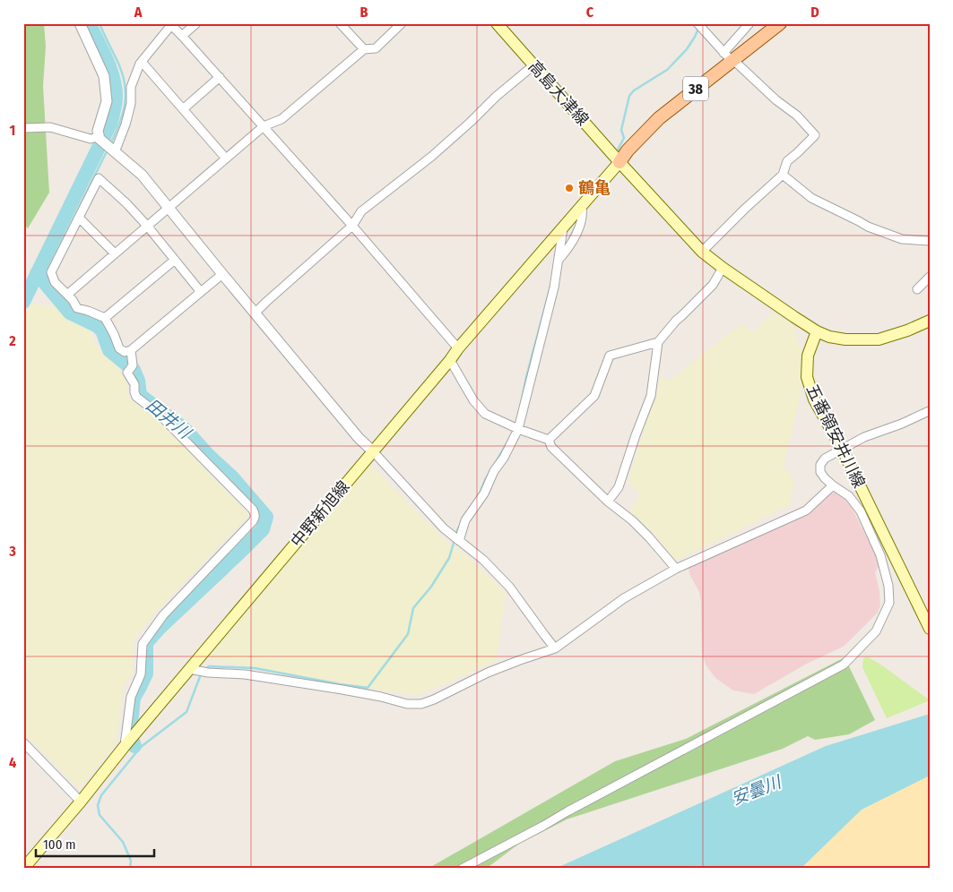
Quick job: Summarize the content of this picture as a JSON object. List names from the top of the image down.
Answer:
{
  "streets": {
    "main road": [
      "38",
      "高島大津線",
      "五番領安井川線",
      "中野新旭線"
    ]
  },
  "crossings": [
    ["38", "高島大津線"],
    ["38", "中野新旭線"],
    ["高島大津線", "中野新旭線"]
  ],
  "water": ["田井川", "安曇川"],
  "places": ["鶴亀"],
  "scale_bar": "100 m",
  "grid": {
    "columns": [
      "A",
      "B",
      "C",
      "D"
    ],
    "rows": [
      "1",
      "2",
      "3",
      "4"
    ]
  }
}
